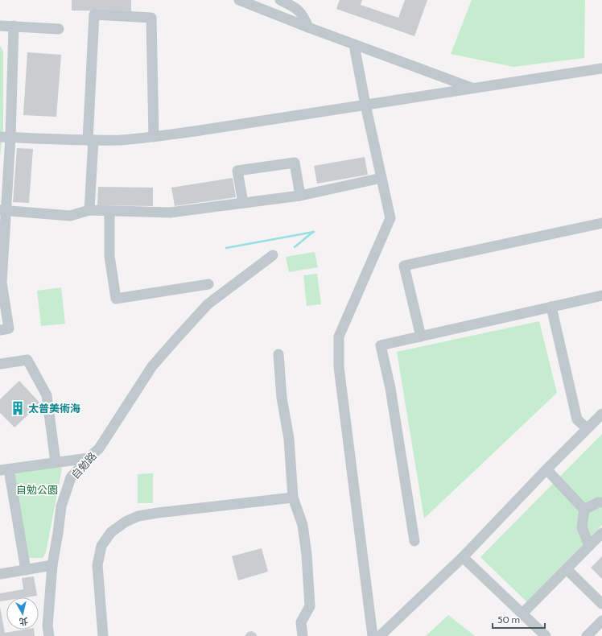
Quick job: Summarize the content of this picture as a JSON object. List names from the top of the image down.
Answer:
{
  "streets": {
    "street": ["自勉路"]
  },
  "parks": ["自勉公園"],
  "places": {
    "building": ["太普美術海"]
  },
  "scale_bar": "50 m",
  "north": "bottom"
}
